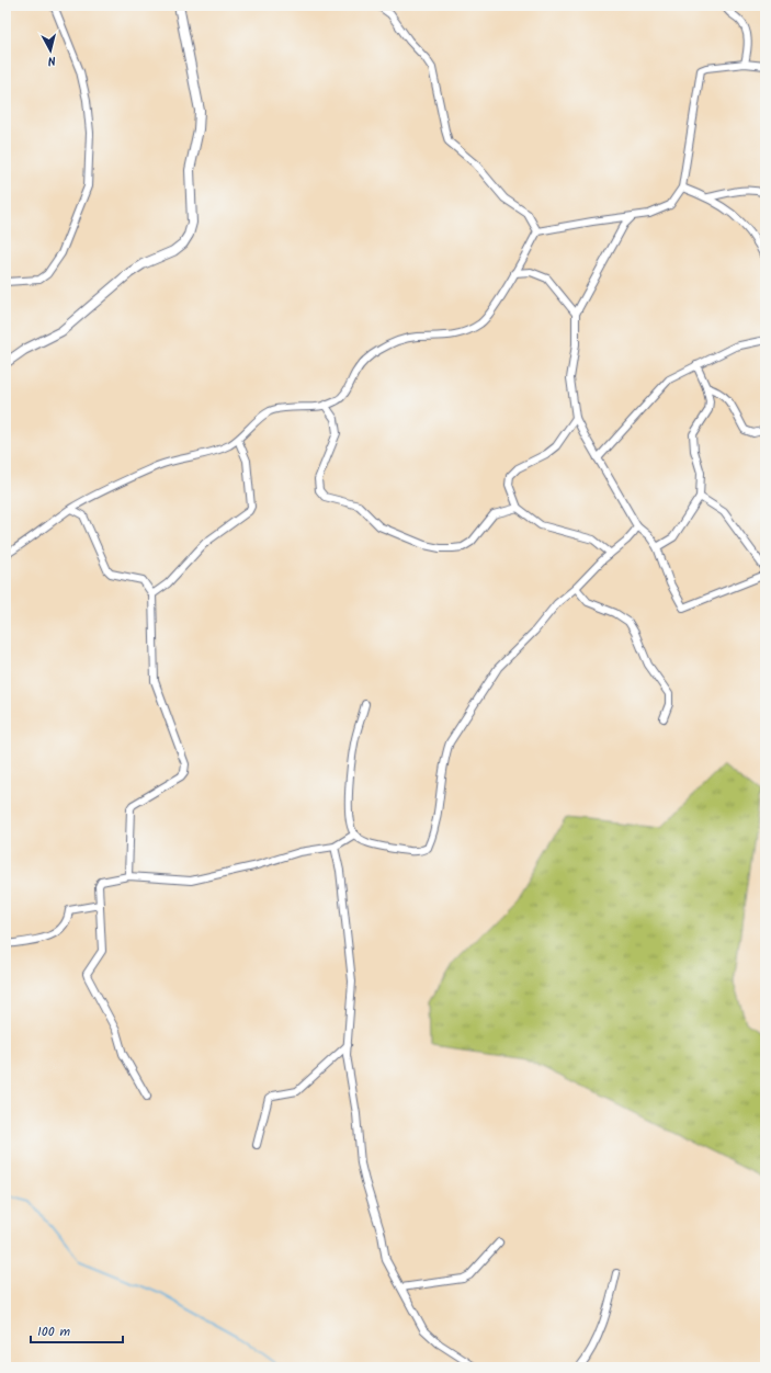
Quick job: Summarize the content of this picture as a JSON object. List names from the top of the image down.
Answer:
{
  "scale_bar": "100 m",
  "north": "bottom"
}
